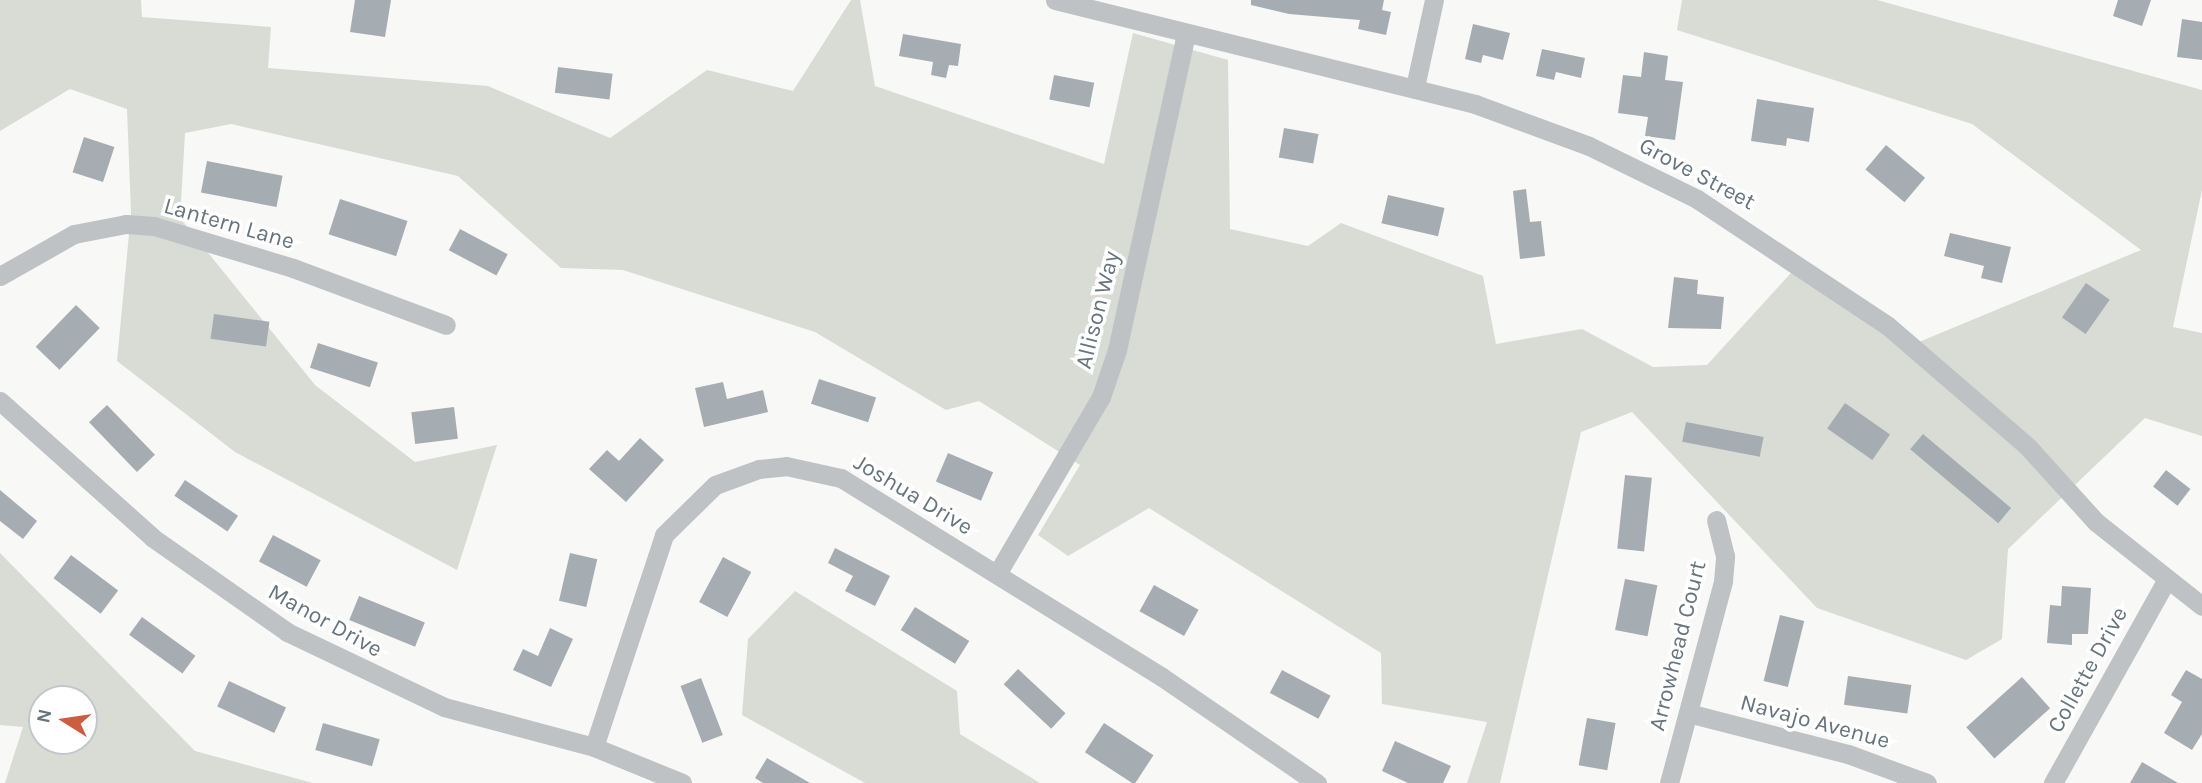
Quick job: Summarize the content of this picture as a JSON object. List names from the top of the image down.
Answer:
{
  "streets": {
    "street": [
      "Grove Street",
      "Lantern Lane",
      "Allison Way",
      "Joshua Drive",
      "Manor Drive",
      "Arrowhead Court",
      "Collette Drive",
      "Navajo Avenue"
    ]
  },
  "crossings": [
    ["Grove Street", "Allison Way"],
    ["Grove Street", "Collette Drive"],
    ["Allison Way", "Joshua Drive"],
    ["Joshua Drive", "Manor Drive"],
    ["Arrowhead Court", "Navajo Avenue"]
  ],
  "north": "left"
}
